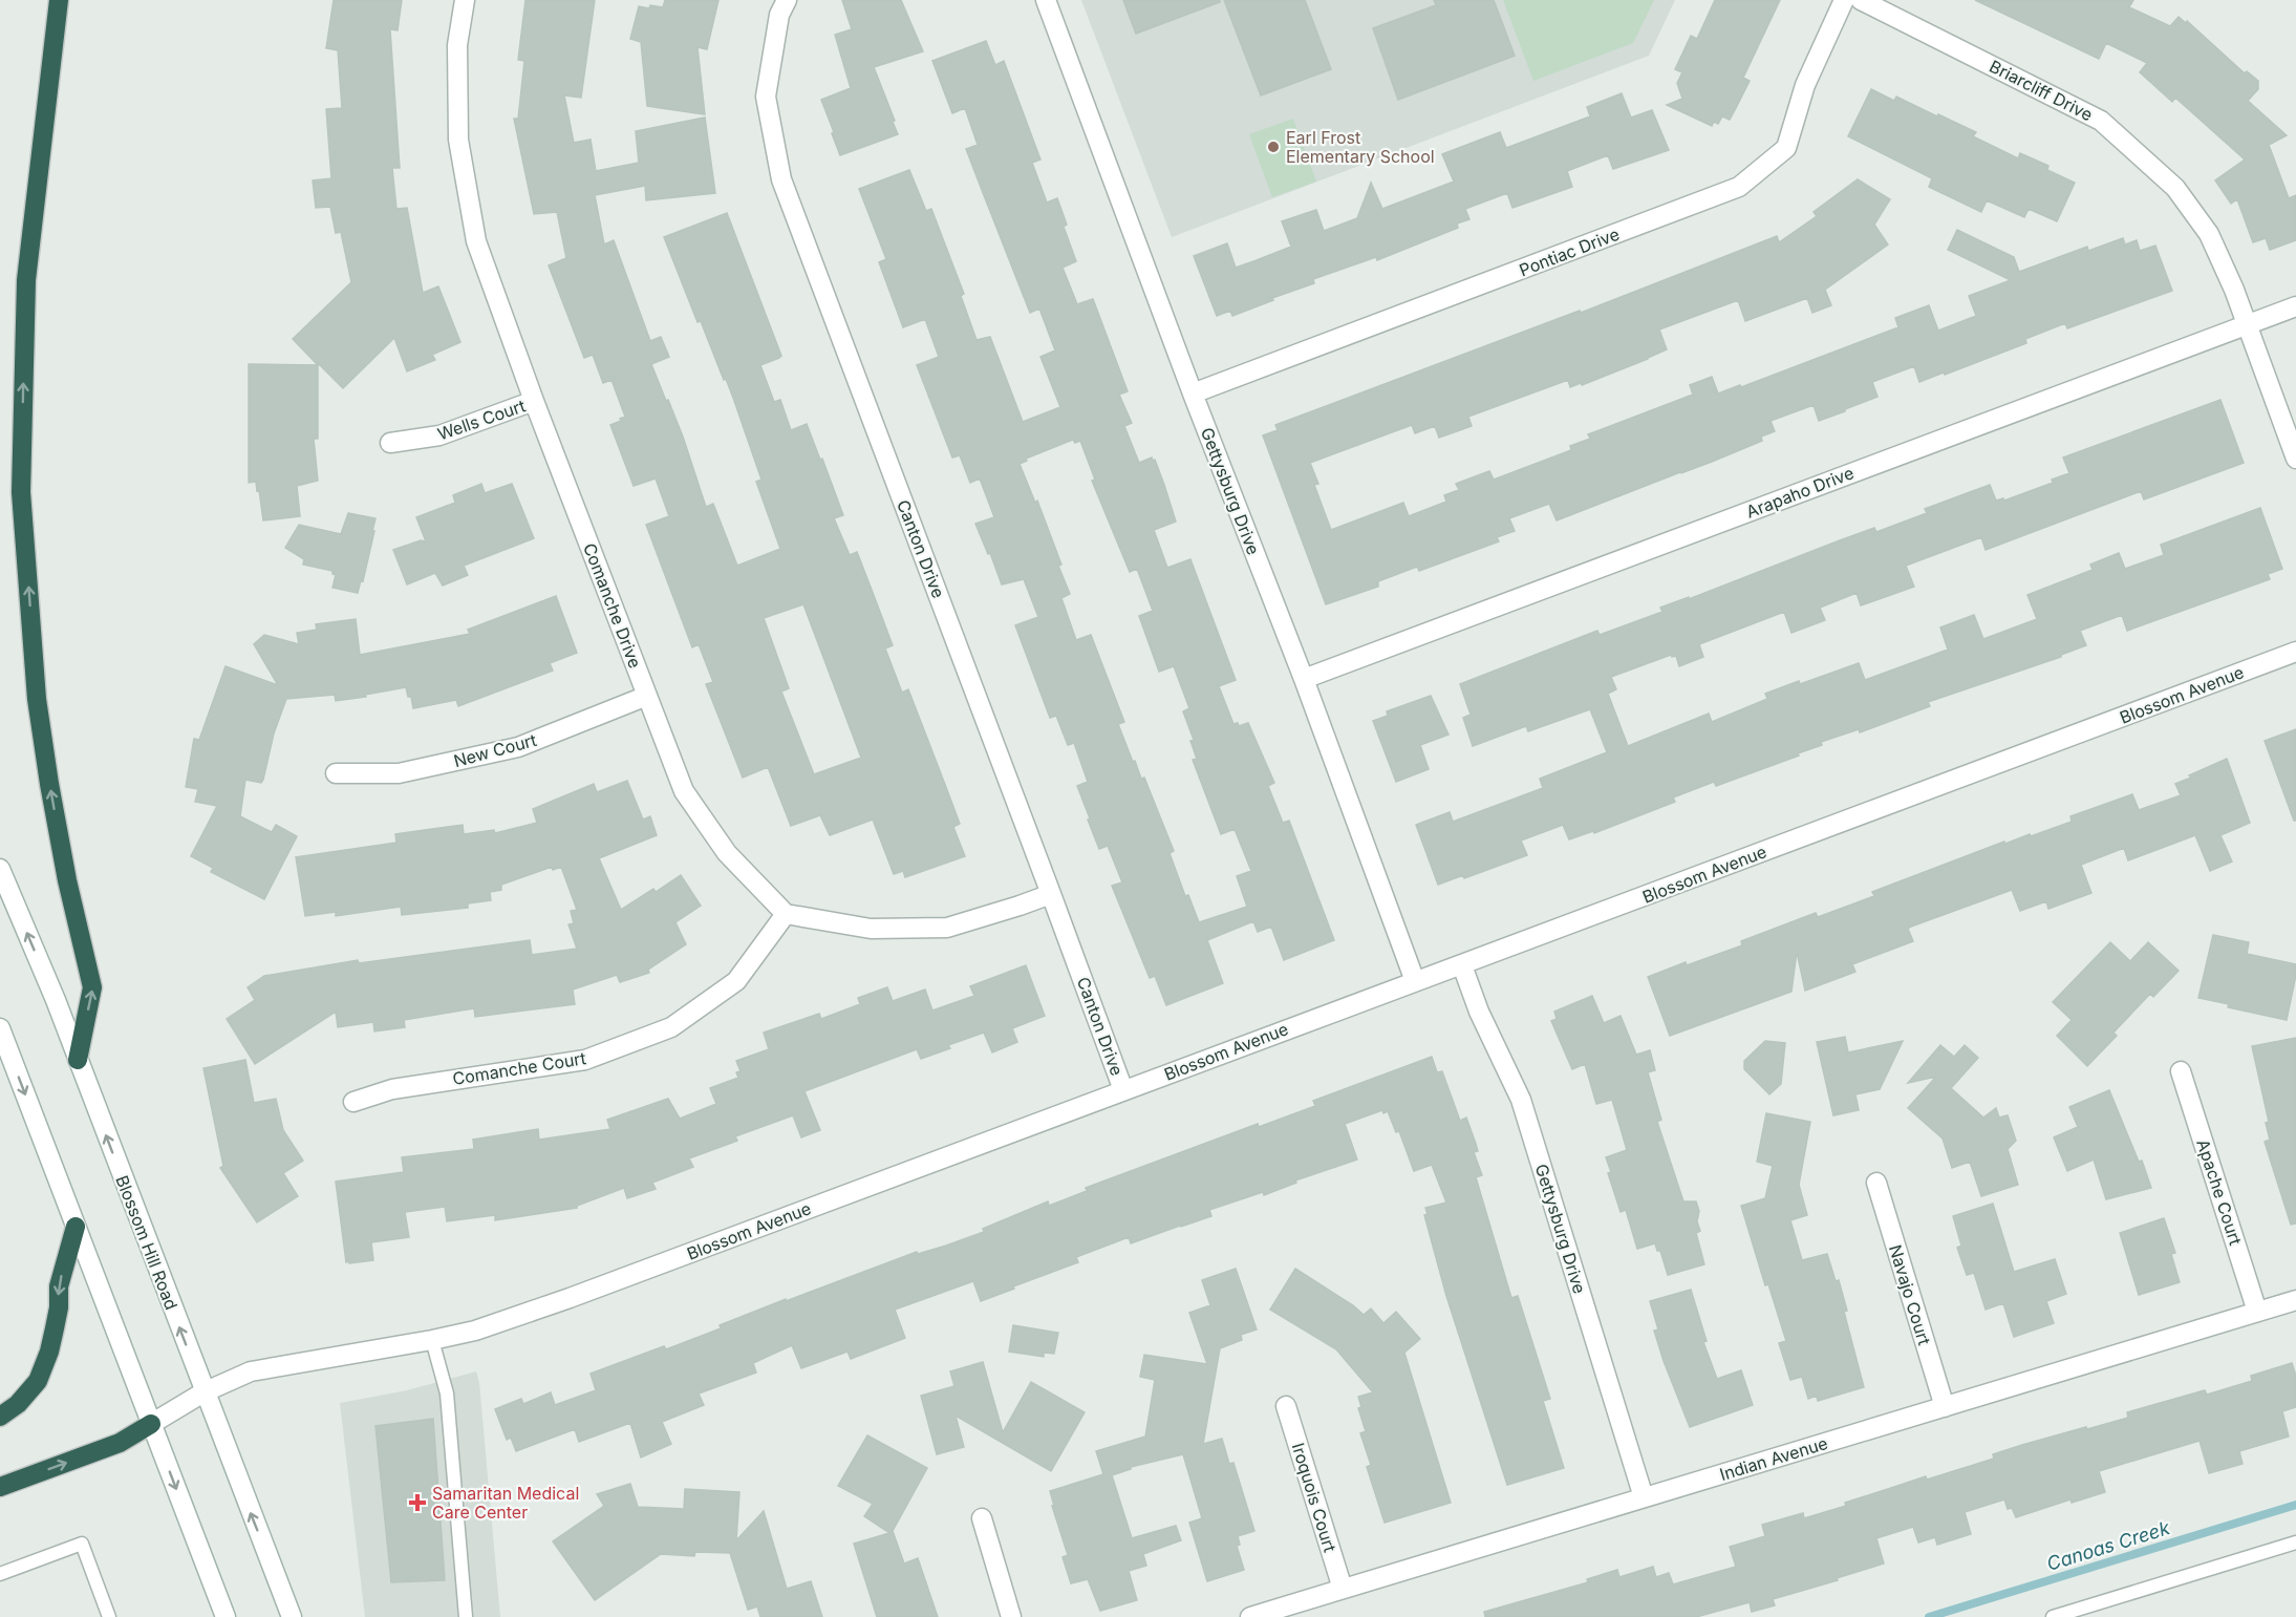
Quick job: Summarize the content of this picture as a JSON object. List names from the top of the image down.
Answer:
{
  "streets": {
    "street": [
      "Briarcliff Drive",
      "Pontiac Drive",
      "Wells Court",
      "Gettysburg Drive",
      "Arapaho Drive",
      "Canton Drive",
      "Comanche Drive",
      "Blossom Avenue",
      "New Court",
      "Comanche Court",
      "Apache Court",
      "Blossom Hill Road",
      "Navajo Court",
      "Indian Avenue",
      "Iroquois Court"
    ]
  },
  "crossings": [
    ["Briarcliff Drive", "Arapaho Drive"],
    ["Pontiac Drive", "Gettysburg Drive"],
    ["Wells Court", "Comanche Drive"],
    ["Gettysburg Drive", "Arapaho Drive"],
    ["Gettysburg Drive", "Blossom Avenue"],
    ["Gettysburg Drive", "Indian Avenue"],
    ["Canton Drive", "Blossom Avenue"],
    ["Comanche Drive", "New Court"],
    ["Comanche Drive", "Comanche Court"],
    ["Blossom Avenue", "Blossom Hill Road"],
    ["Apache Court", "Indian Avenue"],
    ["Navajo Court", "Indian Avenue"],
    ["Indian Avenue", "Iroquois Court"]
  ],
  "water": ["Canoas Creek"],
  "places": {
    "other": ["Earl Frost Elementary School"],
    "health": ["Samaritan Medical Care Center"]
  }
}
